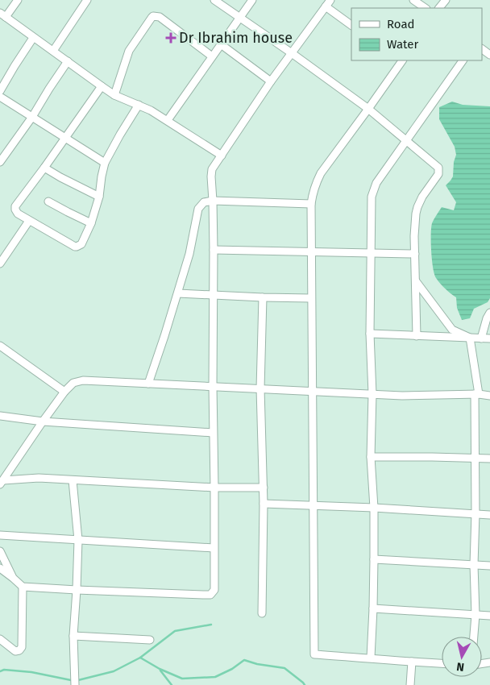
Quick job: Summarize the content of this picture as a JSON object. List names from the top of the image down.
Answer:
{
  "places": {
    "health": ["Dr Ibrahim house"]
  },
  "legend": ["Road", "Water"],
  "north": "bottom"
}
